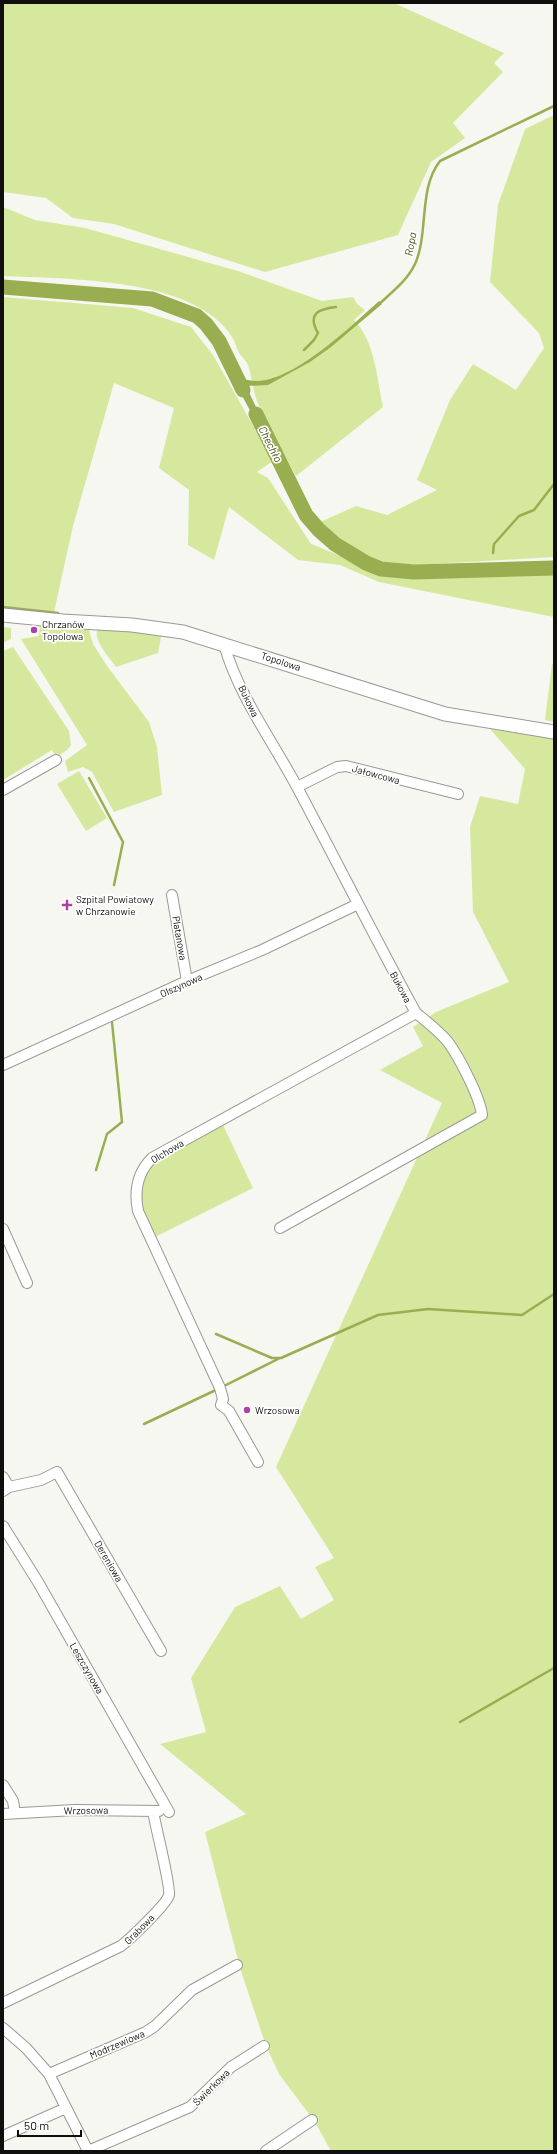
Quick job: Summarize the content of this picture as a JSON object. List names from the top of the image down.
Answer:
{
  "streets": {
    "street": [
      "Topolowa",
      "Bukowa",
      "Jałowcowa",
      "Platanowa",
      "Olszynowa",
      "Olchowa",
      "Dereniowa",
      "Leszczynowa",
      "Wrzosowa",
      "Grabowa",
      "Modrzewiowa",
      "Świerkowa"
    ]
  },
  "crossings": [
    ["Topolowa", "Bukowa"],
    ["Bukowa", "Jałowcowa"],
    ["Bukowa", "Olszynowa"],
    ["Bukowa", "Olchowa"],
    ["Platanowa", "Olszynowa"],
    ["Leszczynowa", "Wrzosowa"],
    ["Wrzosowa", "Grabowa"]
  ],
  "water": ["Ropa", "Chechło"],
  "places": {
    "other": ["Chrzanów Topolowa", "Wrzosowa"],
    "health": ["Szpital Powiatowy w Chrzanowie"]
  },
  "scale_bar": "50 m"
}
